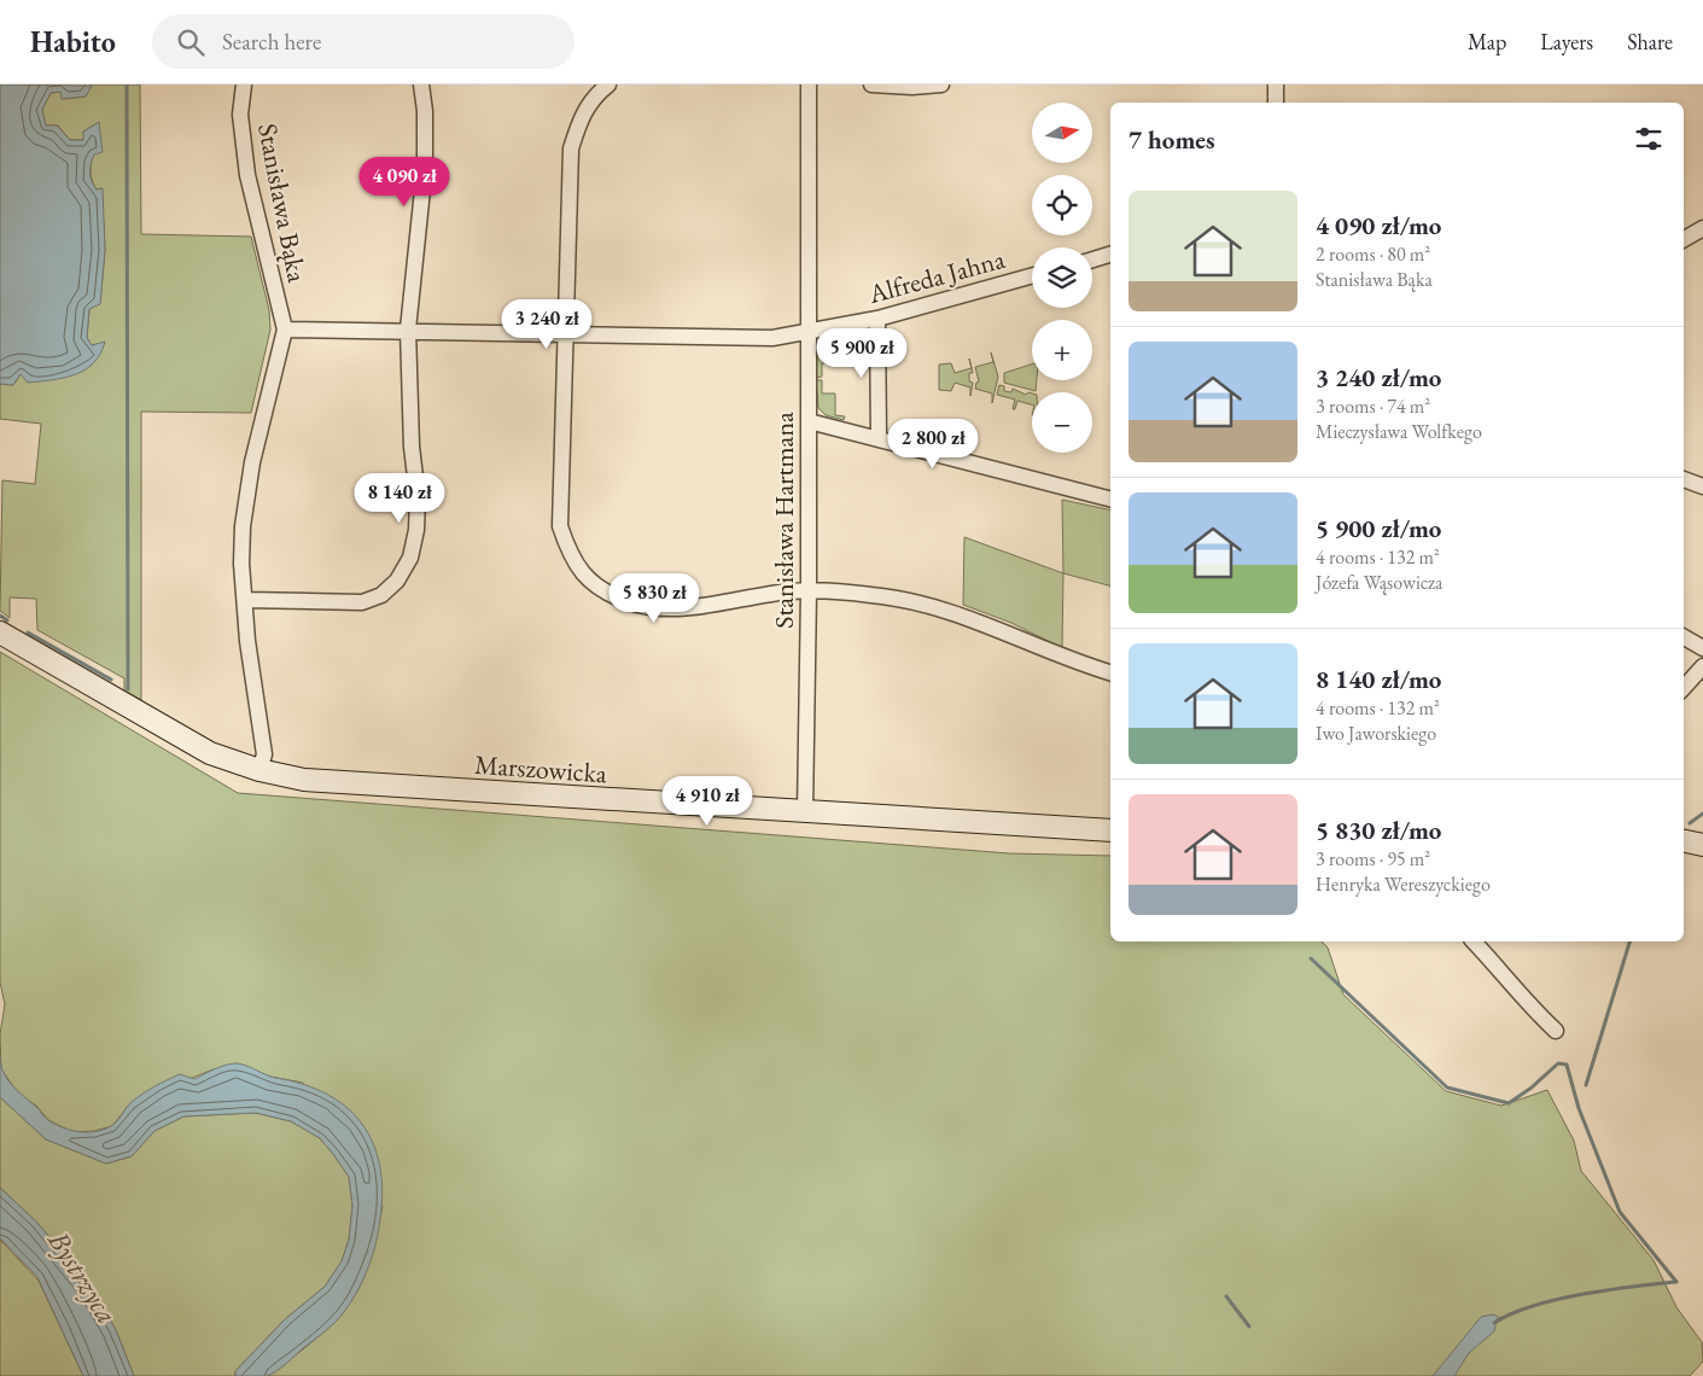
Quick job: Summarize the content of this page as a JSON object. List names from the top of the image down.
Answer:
{
  "streets": {
    "street": [
      "Stanisława Bąka",
      "Alfreda Jahna",
      "Stanisława Hartmana",
      "Marszowicka"
    ]
  },
  "crossings": [
    ["Stanisława Bąka", "Alfreda Jahna"],
    ["Alfreda Jahna", "Stanisława Hartmana"],
    ["Stanisława Hartmana", "Marszowicka"]
  ],
  "water": ["Bystrzyca"],
  "north": "right",
  "page": {
    "header": "Habito",
    "search": "Search here",
    "nav": ["Map", "Layers", "Share"],
    "map_buttons": ["+", "−"],
    "heading": "7 homes",
    "price": [
      "4 090 zł",
      "3 240 zł",
      "5 900 zł",
      "2 800 zł",
      "8 140 zł",
      "5 830 zł",
      "4 910 zł"
    ],
    "list": [
      {
        "name": "4 090 zł/mo",
        "note": "2 rooms · 80 m² · Stanisława Bąka"
      },
      {
        "name": "3 240 zł/mo",
        "note": "3 rooms · 74 m² · Mieczysława Wolfkego"
      },
      {
        "name": "5 900 zł/mo",
        "note": "4 rooms · 132 m² · Józefa Wąsowicza"
      },
      {
        "name": "8 140 zł/mo",
        "note": "4 rooms · 132 m² · Iwo Jaworskiego"
      },
      {
        "name": "5 830 zł/mo",
        "note": "3 rooms · 95 m² · Henryka Wereszyckiego"
      }
    ]
  }
}
